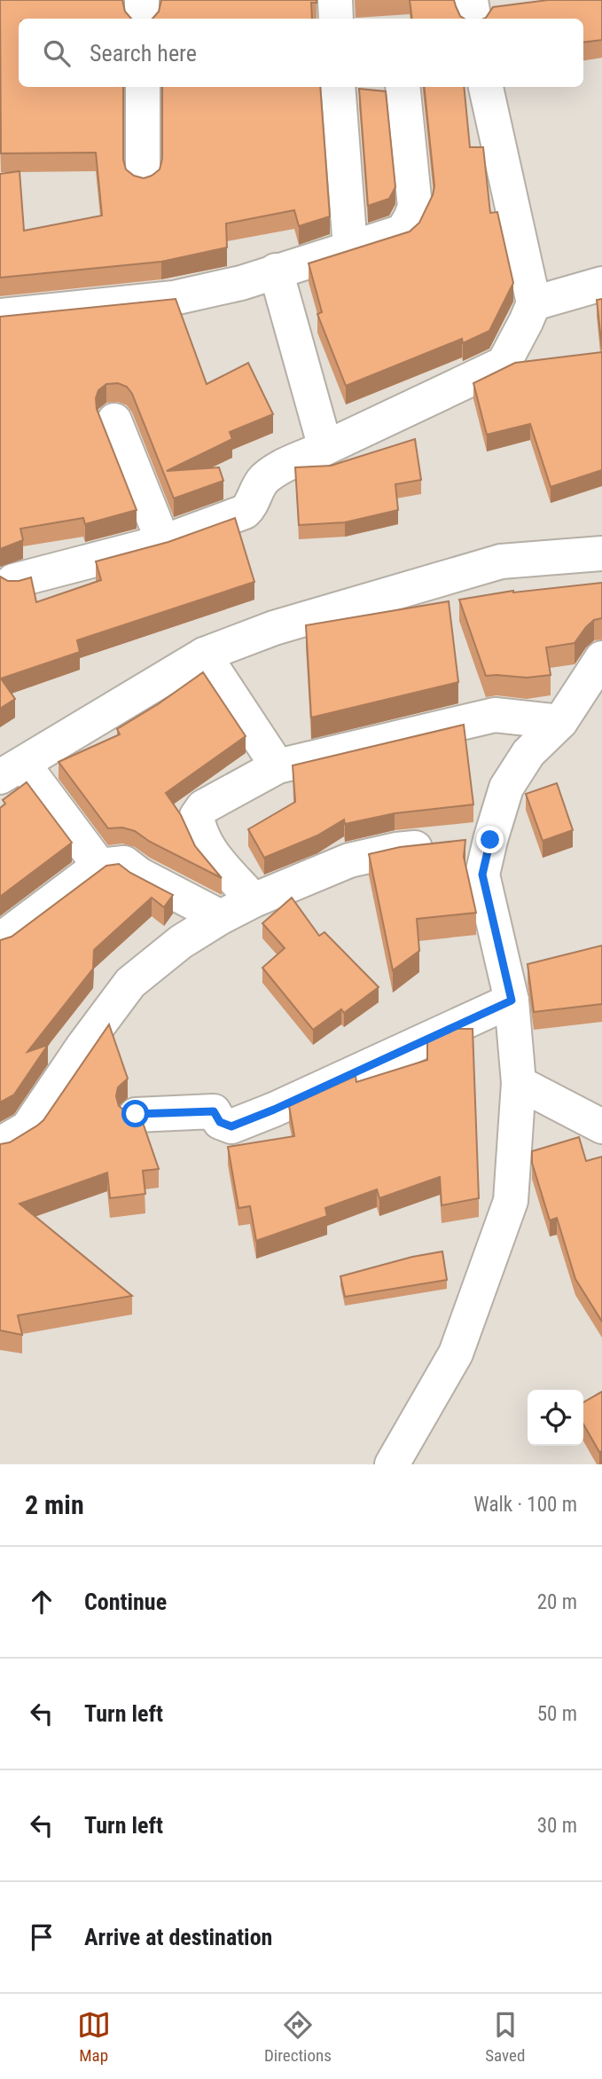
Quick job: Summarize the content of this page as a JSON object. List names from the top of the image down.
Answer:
{
  "page": {
    "search": "Search here",
    "heading": ["2 min", "Walk · 100 m"],
    "list": [
      ["Continue", "20 m"],
      ["Turn left", "50 m"],
      ["Turn left", "30 m"],
      "Arrive at destination"
    ],
    "nav": ["Map", "Directions", "Saved"]
  }
}
